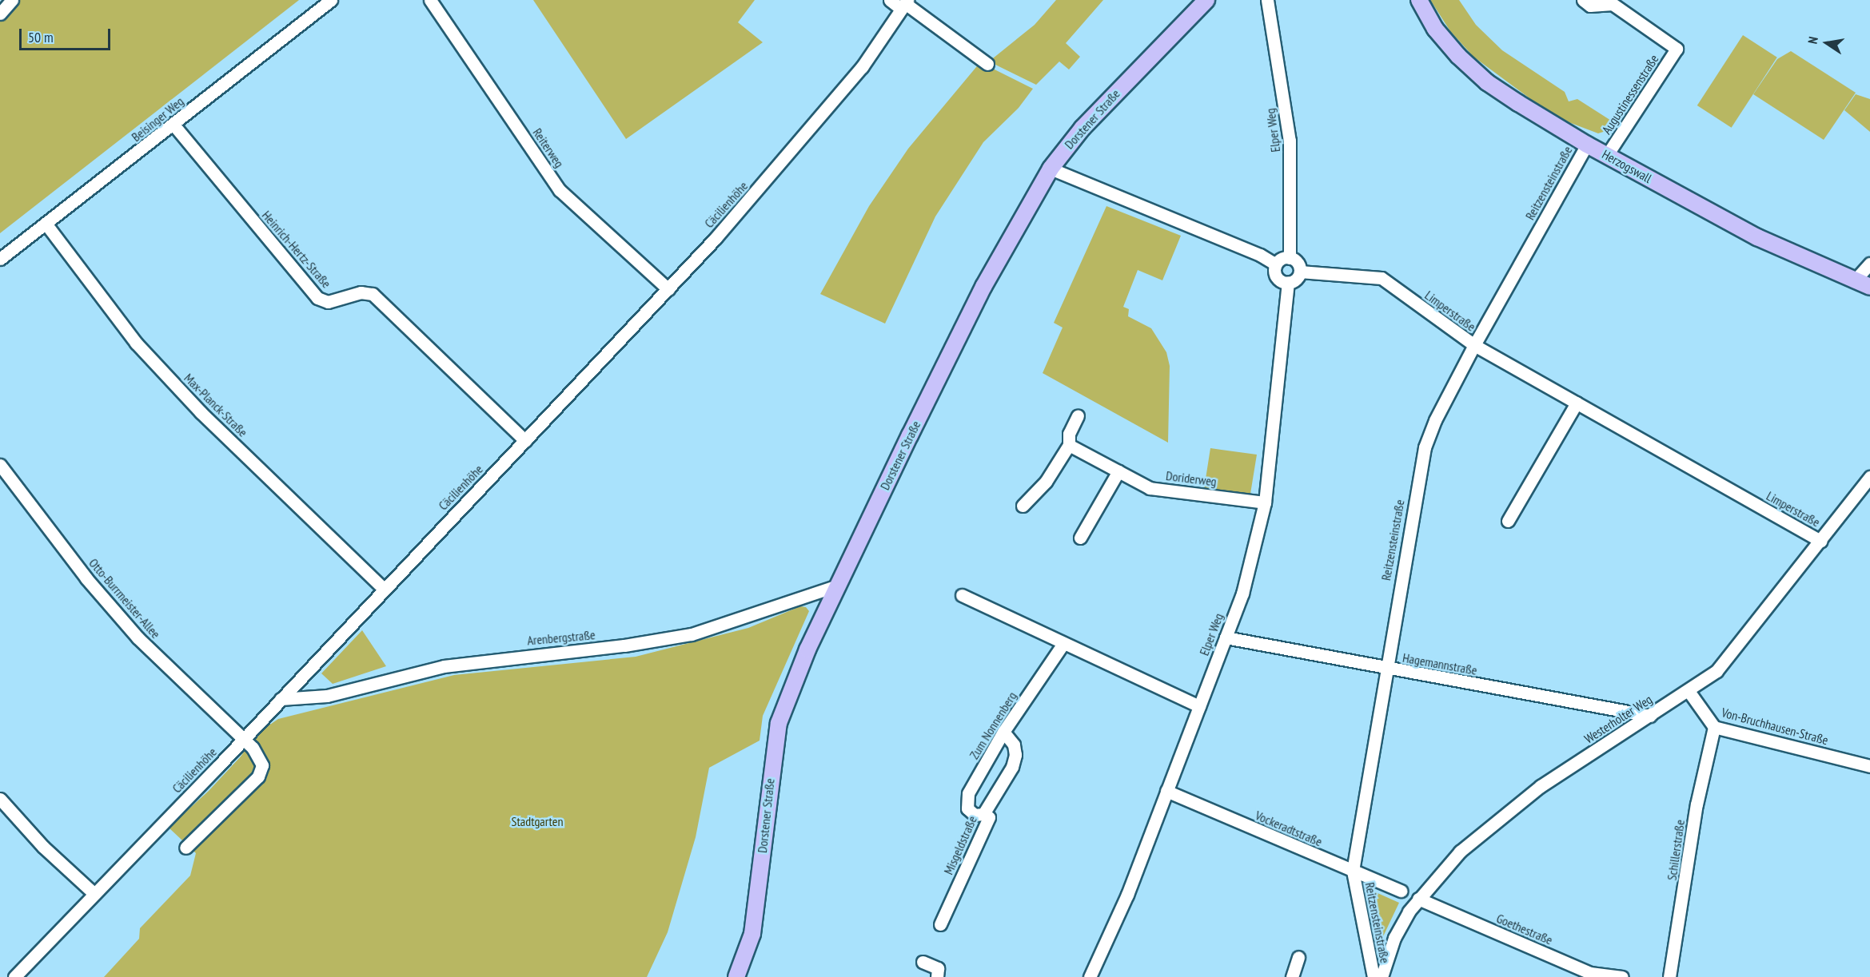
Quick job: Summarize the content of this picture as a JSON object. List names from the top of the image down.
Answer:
{
  "streets": {
    "main road": ["Dorstener Straße", "Herzogswall"],
    "street": [
      "Augustinessenstraße",
      "Beisinger Weg",
      "Elper Weg",
      "Reiterweg",
      "Reitzensteinstraße",
      "Cäcilienhöhe",
      "Heinrich-Hertz-Straße",
      "Limperstraße",
      "Max-Planck-Straße",
      "Doriderweg",
      "Otto-Burrmeister-Allee",
      "Arenbergstraße",
      "Hagemannstraße",
      "Westerholter Weg",
      "Zum Nonnenberg",
      "Von-Bruchhausen-Straße",
      "Vockeradtstraße",
      "Misgeldstraße",
      "Schillerstraße",
      "Goethestraße"
    ]
  },
  "crossings": [
    ["Augustinessenstraße", "Herzogswall"],
    ["Beisinger Weg", "Heinrich-Hertz-Straße"],
    ["Beisinger Weg", "Max-Planck-Straße"],
    ["Dorstener Straße", "Arenbergstraße"],
    ["Elper Weg", "Limperstraße"],
    ["Elper Weg", "Doriderweg"],
    ["Elper Weg", "Hagemannstraße"],
    ["Elper Weg", "Vockeradtstraße"],
    ["Reiterweg", "Cäcilienhöhe"],
    ["Herzogswall", "Reitzensteinstraße"],
    ["Reitzensteinstraße", "Limperstraße"],
    ["Reitzensteinstraße", "Hagemannstraße"],
    ["Reitzensteinstraße", "Vockeradtstraße"],
    ["Cäcilienhöhe", "Heinrich-Hertz-Straße"],
    ["Cäcilienhöhe", "Max-Planck-Straße"],
    ["Cäcilienhöhe", "Otto-Burrmeister-Allee"],
    ["Cäcilienhöhe", "Arenbergstraße"],
    ["Limperstraße", "Westerholter Weg"],
    ["Hagemannstraße", "Westerholter Weg"],
    ["Westerholter Weg", "Von-Bruchhausen-Straße"],
    ["Westerholter Weg", "Goethestraße"],
    ["Zum Nonnenberg", "Misgeldstraße"],
    ["Von-Bruchhausen-Straße", "Schillerstraße"]
  ],
  "parks": ["Stadtgarten"],
  "scale_bar": "50 m",
  "north": "left"
}
